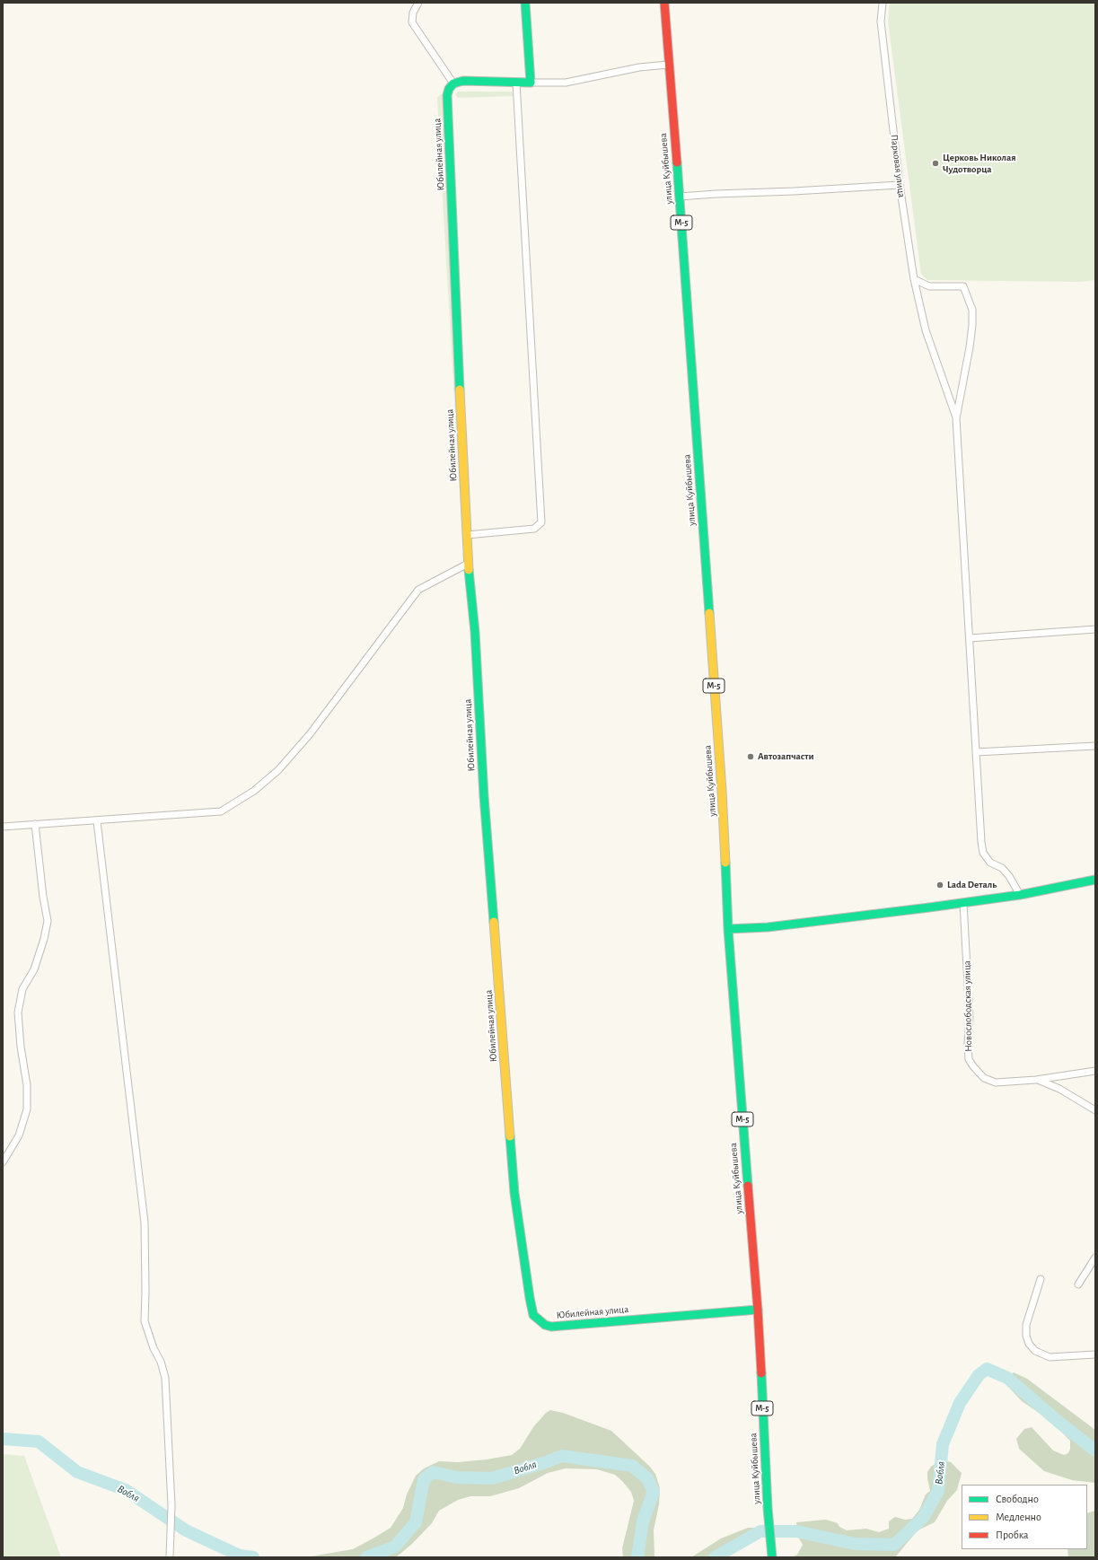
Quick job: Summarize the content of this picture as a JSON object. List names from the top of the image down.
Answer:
{
  "streets": {
    "main road": ["Юбилейная улица", "улица Куйбышева", "М-5"],
    "street": ["Парковая улица", "Новослободская улица"]
  },
  "crossings": [
    ["Юбилейная улица", "улица Куйбышева"]
  ],
  "water": ["Вобля"],
  "places": ["Церковь Николая Чудотворца", "Автозапчасти", "Lada Dеталь"],
  "legend": ["Свободно", "Медленно", "Пробка"]
}
